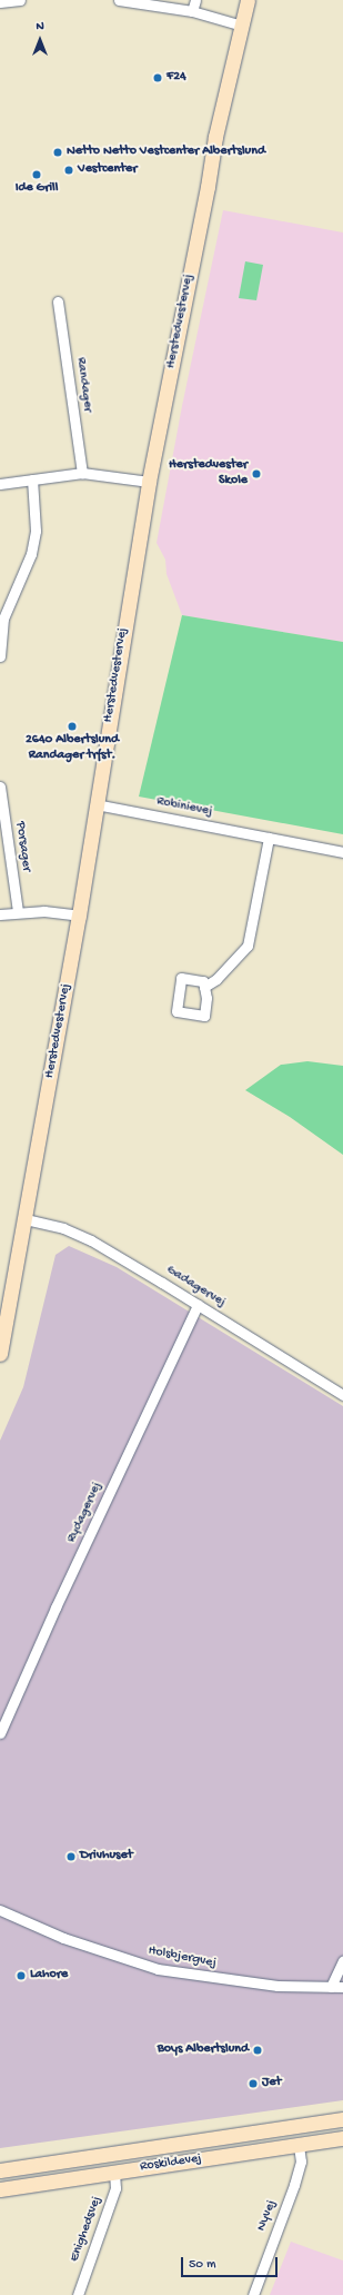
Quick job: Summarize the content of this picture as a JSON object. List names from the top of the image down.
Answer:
{
  "streets": {
    "street": [
      "Herstedvestervej",
      "Randager",
      "Robinievej",
      "Porsager",
      "Gadagervej",
      "Rydagervej",
      "Holsbjergvej",
      "Roskildevej",
      "Nyvej",
      "Enighedsvej"
    ]
  },
  "crossings": [
    ["Herstedvestervej", "Robinievej"],
    ["Herstedvestervej", "Gadagervej"],
    ["Gadagervej", "Rydagervej"],
    ["Roskildevej", "Nyvej"],
    ["Roskildevej", "Enighedsvej"]
  ],
  "places": [
    "F24",
    "Netto Netto Vestcenter Albertslund",
    "Vestcenter",
    "Ide Grill",
    "Herstedvester Skole",
    "2640 Albertslund Randager trfst.",
    "Drivhuset",
    "Lahore",
    "Boys Albertslund",
    "Jet"
  ],
  "scale_bar": "50 m",
  "north": "top"
}
